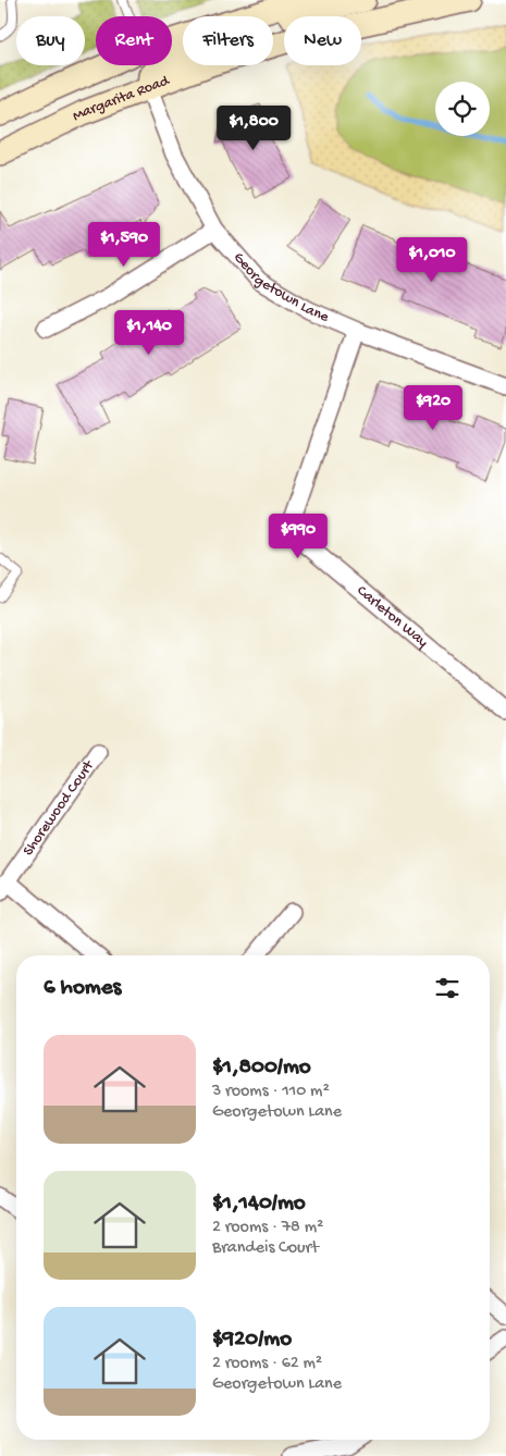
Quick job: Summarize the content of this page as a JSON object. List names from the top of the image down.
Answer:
{
  "streets": {
    "main road": ["Margarita Road"],
    "street": ["Georgetown Lane", "Carleton Way", "Shorewood Court"]
  },
  "crossings": [
    ["Margarita Road", "Georgetown Lane"],
    ["Georgetown Lane", "Carleton Way"]
  ],
  "page": {
    "chip": [
      "Buy",
      "Rent",
      "Filters",
      "New"
    ],
    "price": [
      "$1,800",
      "$1,590",
      "$1,010",
      "$1,140",
      "$920",
      "$990"
    ],
    "heading": "6 homes",
    "list": [
      {
        "name": "$1,800/mo",
        "note": "3 rooms · 110 m² · Georgetown Lane"
      },
      {
        "name": "$1,140/mo",
        "note": "2 rooms · 78 m² · Brandeis Court"
      },
      {
        "name": "$920/mo",
        "note": "2 rooms · 62 m² · Georgetown Lane"
      }
    ]
  }
}
